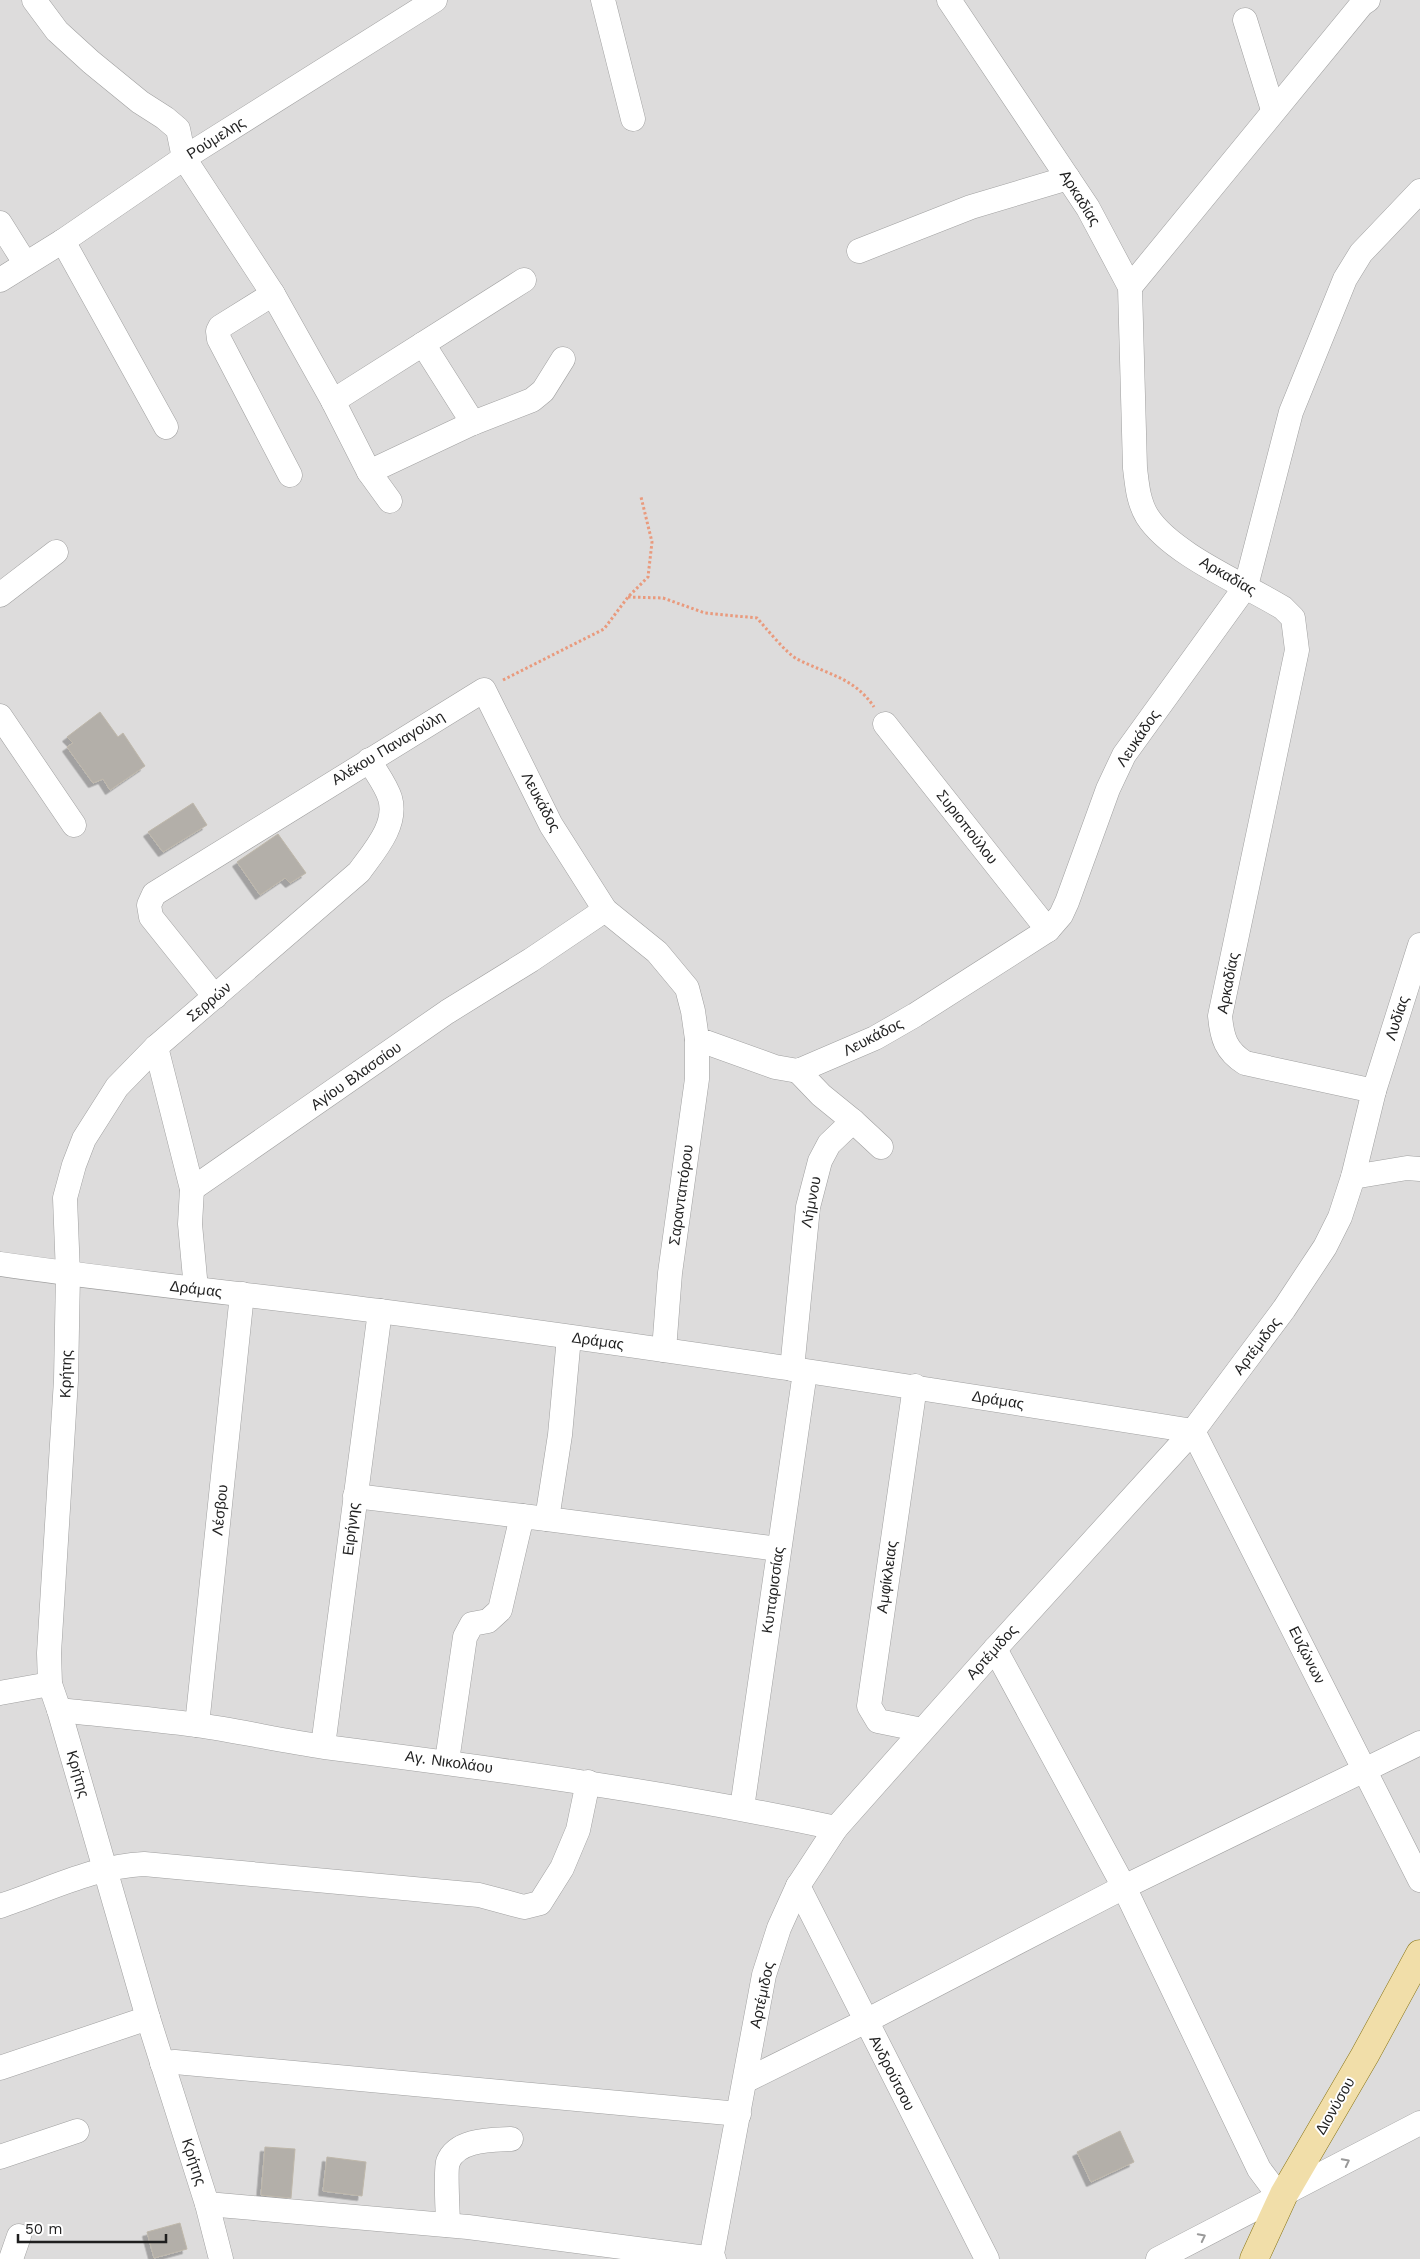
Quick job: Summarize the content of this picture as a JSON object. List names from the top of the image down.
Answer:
{
  "streets": {
    "main road": ["Διονύσου"],
    "street": [
      "Ρούμελης",
      "Αρκαδίας",
      "Λευκάδος",
      "Αλέκου Παναγούλη",
      "Συριοπούλου",
      "Σερρών",
      "Λυδίας",
      "Αγίου Βλασσίου",
      "Σαρανταπόρου",
      "Λήμνου",
      "Δράμας",
      "Αρτέμιδος",
      "Κρήτης",
      "Λέσβου",
      "Ειρήνης",
      "Αμφίκλειας",
      "Κυπαρισσίας",
      "Ευζώνων",
      "Αγ. Νικολάου",
      "Ανδρούτσου"
    ]
  },
  "crossings": [
    ["Αρκαδίας", "Λευκάδος"],
    ["Αρκαδίας", "Λυδίας"],
    ["Αρκαδίας", "Αρτέμιδος"],
    ["Λευκάδος", "Αλέκου Παναγούλη"],
    ["Λευκάδος", "Συριοπούλου"],
    ["Λευκάδος", "Αγίου Βλασσίου"],
    ["Λευκάδος", "Σαρανταπόρου"],
    ["Αλέκου Παναγούλη", "Σερρών"],
    ["Σερρών", "Δράμας"],
    ["Σερρών", "Κρήτης"],
    ["Λυδίας", "Αρτέμιδος"],
    ["Σαρανταπόρου", "Δράμας"],
    ["Λήμνου", "Δράμας"],
    ["Λήμνου", "Κυπαρισσίας"],
    ["Δράμας", "Αρτέμιδος"],
    ["Δράμας", "Κρήτης"],
    ["Δράμας", "Λέσβου"],
    ["Δράμας", "Ειρήνης"],
    ["Δράμας", "Αμφίκλειας"],
    ["Δράμας", "Κυπαρισσίας"],
    ["Δράμας", "Ευζώνων"],
    ["Αρτέμιδος", "Αμφίκλειας"],
    ["Αρτέμιδος", "Ευζώνων"],
    ["Αρτέμιδος", "Αγ. Νικολάου"],
    ["Αρτέμιδος", "Ανδρούτσου"],
    ["Κρήτης", "Αγ. Νικολάου"],
    ["Λέσβου", "Αγ. Νικολάου"],
    ["Ειρήνης", "Αγ. Νικολάου"],
    ["Κυπαρισσίας", "Αγ. Νικολάου"]
  ],
  "scale_bar": "50 m"
}
